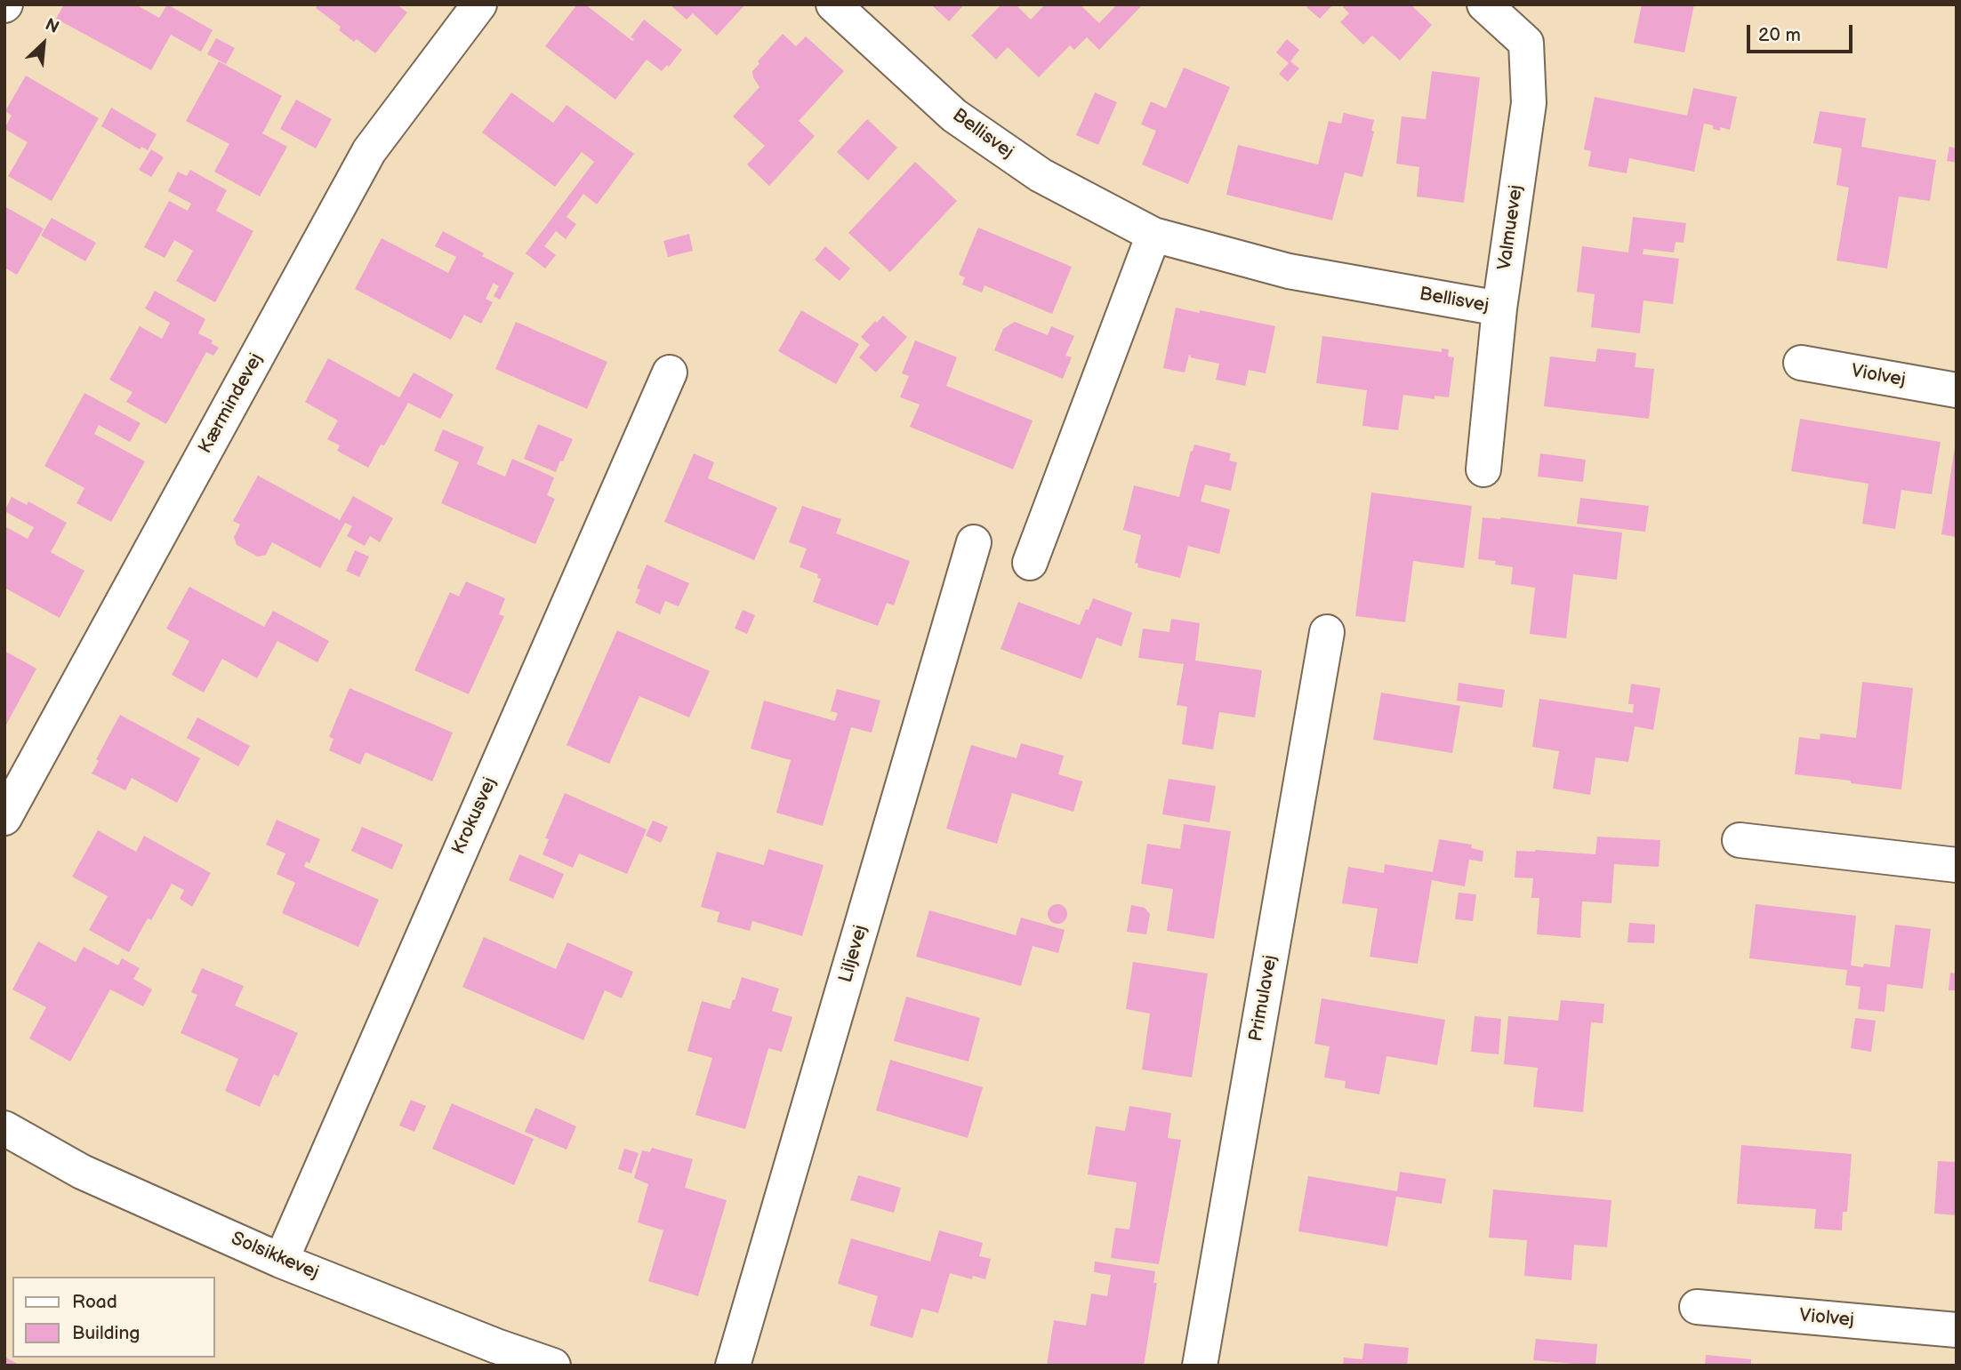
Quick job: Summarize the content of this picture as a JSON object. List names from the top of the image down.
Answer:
{
  "streets": {
    "street": [
      "Bellisvej",
      "Valmuevej",
      "Violvej",
      "Kærmindevej",
      "Krokusvej",
      "Liljevej",
      "Primulavej",
      "Solsikkevej"
    ]
  },
  "crossings": [
    ["Bellisvej", "Valmuevej"],
    ["Krokusvej", "Solsikkevej"]
  ],
  "legend": ["Road", "Building"],
  "scale_bar": "20 m",
  "north": "top right"
}
